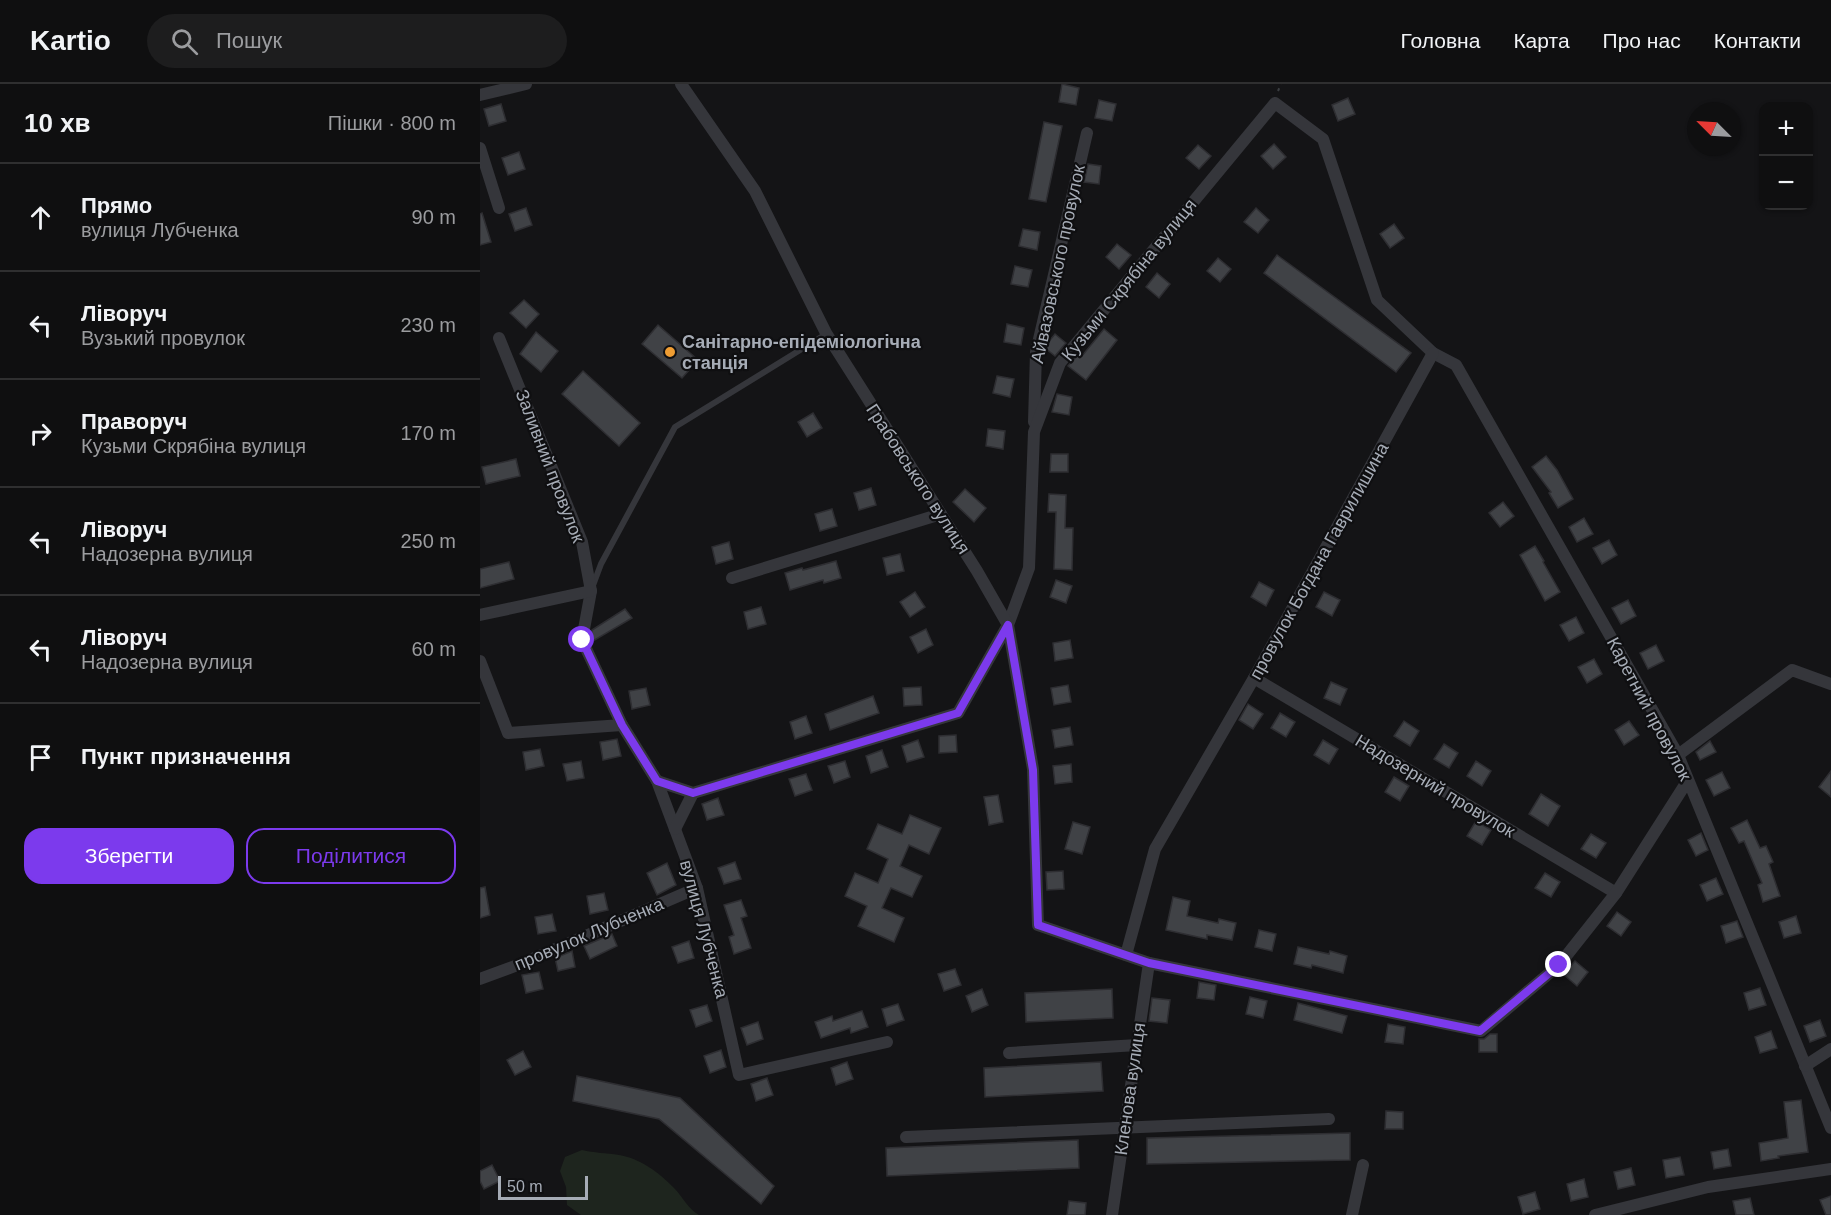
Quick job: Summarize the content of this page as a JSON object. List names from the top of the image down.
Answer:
{
  "streets": {
    "street": [
      "Айвазовського провулок",
      "Кузьми Скрябіна вулиця",
      "Заливний провулок",
      "Грабовського вулиця",
      "провулок Богдана Гаврилишина",
      "Каретний провулок",
      "Надозерний провулок",
      "вулиця Лубченка",
      "провулок Лубченка",
      "Кленова вулиця"
    ]
  },
  "crossings": [
    ["Айвазовського провулок", "Кузьми Скрябіна вулиця"],
    ["Кузьми Скрябіна вулиця", "Грабовського вулиця"],
    ["Кузьми Скрябіна вулиця", "провулок Богдана Гаврилишина"],
    ["Кузьми Скрябіна вулиця", "Каретний провулок"],
    ["Заливний провулок", "вулиця Лубченка"],
    ["провулок Богдана Гаврилишина", "Каретний провулок"],
    ["провулок Богдана Гаврилишина", "Надозерний провулок"],
    ["вулиця Лубченка", "провулок Лубченка"]
  ],
  "places": ["Санітарно-епідеміологічна станція"],
  "scale_bar": "50 m",
  "north": "top left",
  "page": {
    "header": "Kartio",
    "search": "Пошук",
    "nav": [
      "Головна",
      "Карта",
      "Про нас",
      "Контакти"
    ],
    "heading": ["10 хв", "Пішки · 800 m"],
    "map_buttons": ["+", "−"],
    "list": [
      ["Прямо", "вулиця Лубченка", "90 m"],
      ["Ліворуч", "Вузький провулок", "230 m"],
      ["Праворуч", "Кузьми Скрябіна вулиця", "170 m"],
      ["Ліворуч", "Надозерна вулиця", "250 m"],
      ["Ліворуч", "Надозерна вулиця", "60 m"],
      "Пункт призначення"
    ],
    "buttons": ["Зберегти", "Поділитися"],
    "scale": "50 m"
  }
}
